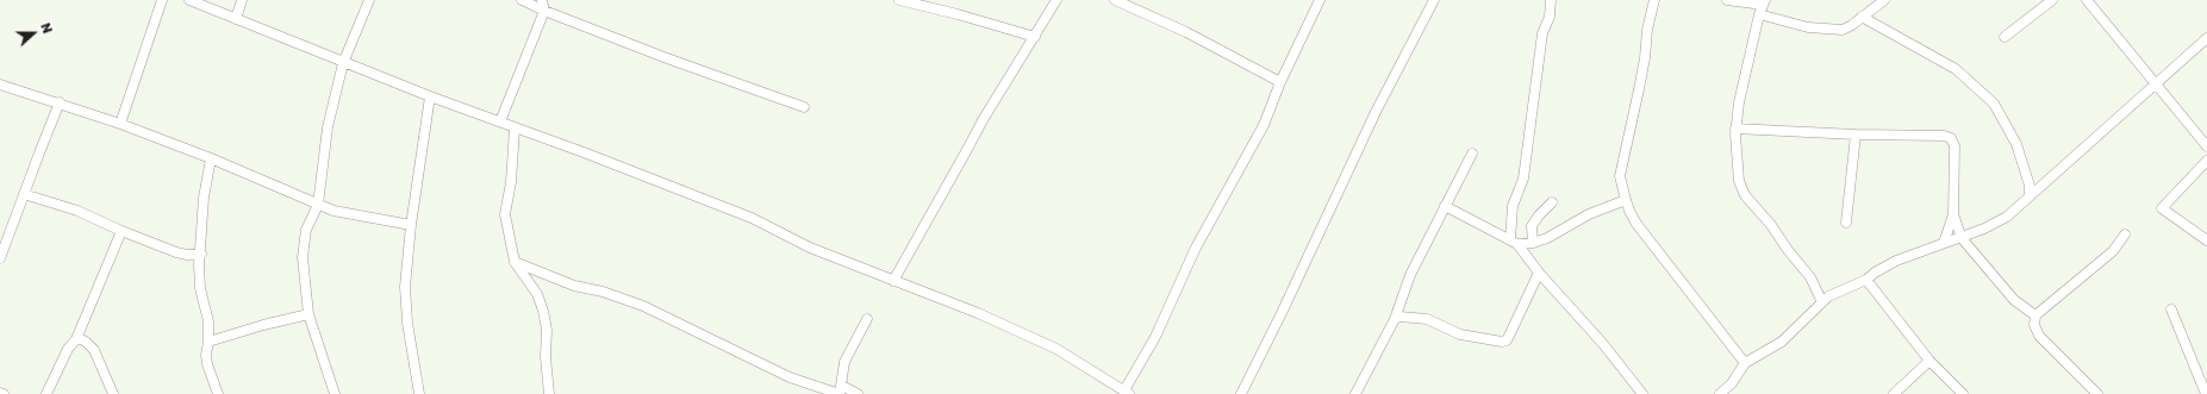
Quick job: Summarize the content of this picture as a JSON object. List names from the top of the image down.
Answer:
{
  "north": "right"
}
